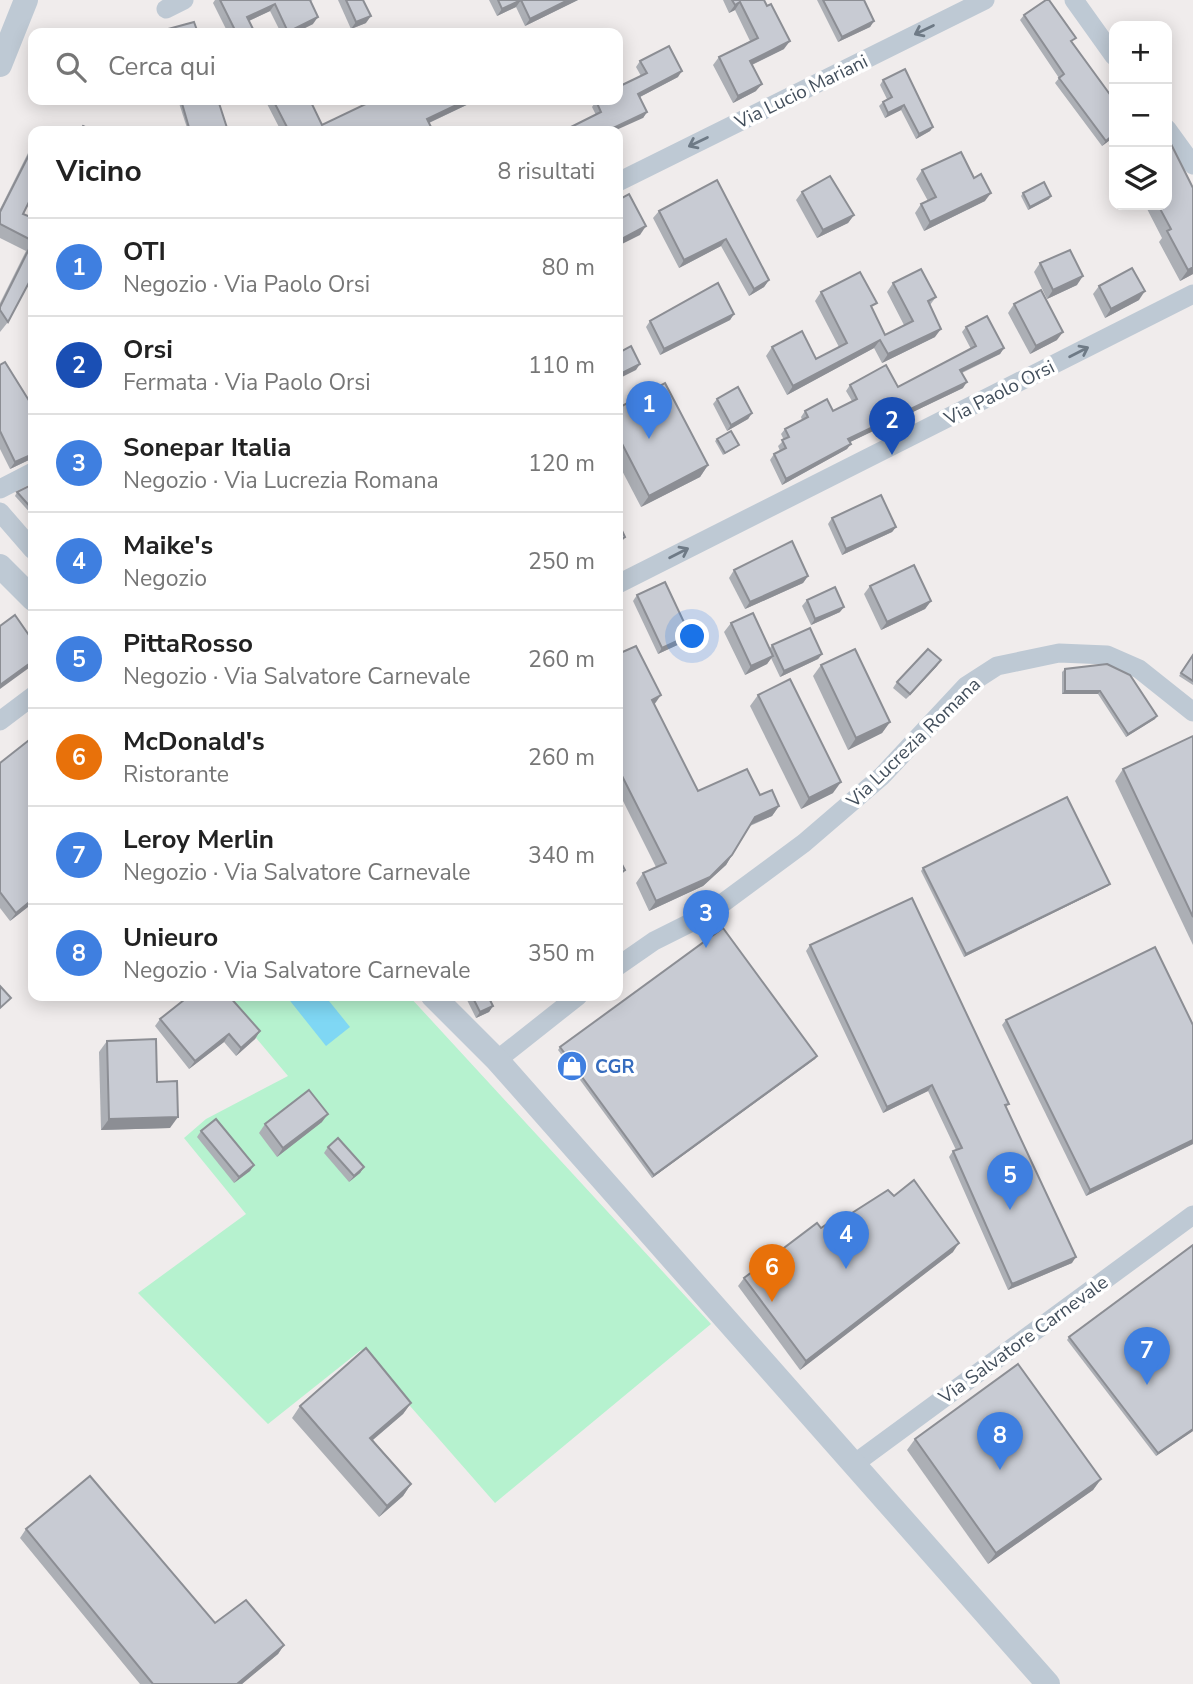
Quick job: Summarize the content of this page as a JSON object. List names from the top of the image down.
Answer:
{
  "streets": {
    "street": [
      "Via Lucio Mariani",
      "Via Paolo Orsi",
      "Via Lucrezia Romana",
      "Via Salvatore Carnevale"
    ]
  },
  "one_way": ["Via Lucio Mariani", "Via Paolo Orsi"],
  "places": {
    "shop": ["CGR"]
  },
  "page": {
    "map_buttons": ["+", "−"],
    "search": "Cerca qui",
    "heading": ["Vicino", "8 risultati"],
    "list": [
      {
        "mark": "1",
        "name": "OTI",
        "note": "Negozio · Via Paolo Orsi",
        "value": "80 m"
      },
      {
        "mark": "2",
        "name": "Orsi",
        "note": "Fermata · Via Paolo Orsi",
        "value": "110 m"
      },
      {
        "mark": "3",
        "name": "Sonepar Italia",
        "note": "Negozio · Via Lucrezia Romana",
        "value": "120 m"
      },
      {
        "mark": "4",
        "name": "Maike's",
        "note": "Negozio",
        "value": "250 m"
      },
      {
        "mark": "5",
        "name": "PittaRosso",
        "note": "Negozio · Via Salvatore Carnevale",
        "value": "260 m"
      },
      {
        "mark": "6",
        "name": "McDonald's",
        "note": "Ristorante",
        "value": "260 m"
      },
      {
        "mark": "7",
        "name": "Leroy Merlin",
        "note": "Negozio · Via Salvatore Carnevale",
        "value": "340 m"
      },
      {
        "mark": "8",
        "name": "Unieuro",
        "note": "Negozio · Via Salvatore Carnevale",
        "value": "350 m"
      }
    ],
    "pins": [
      "1",
      "2",
      "3",
      "5",
      "4",
      "6",
      "7",
      "8"
    ]
  }
}
